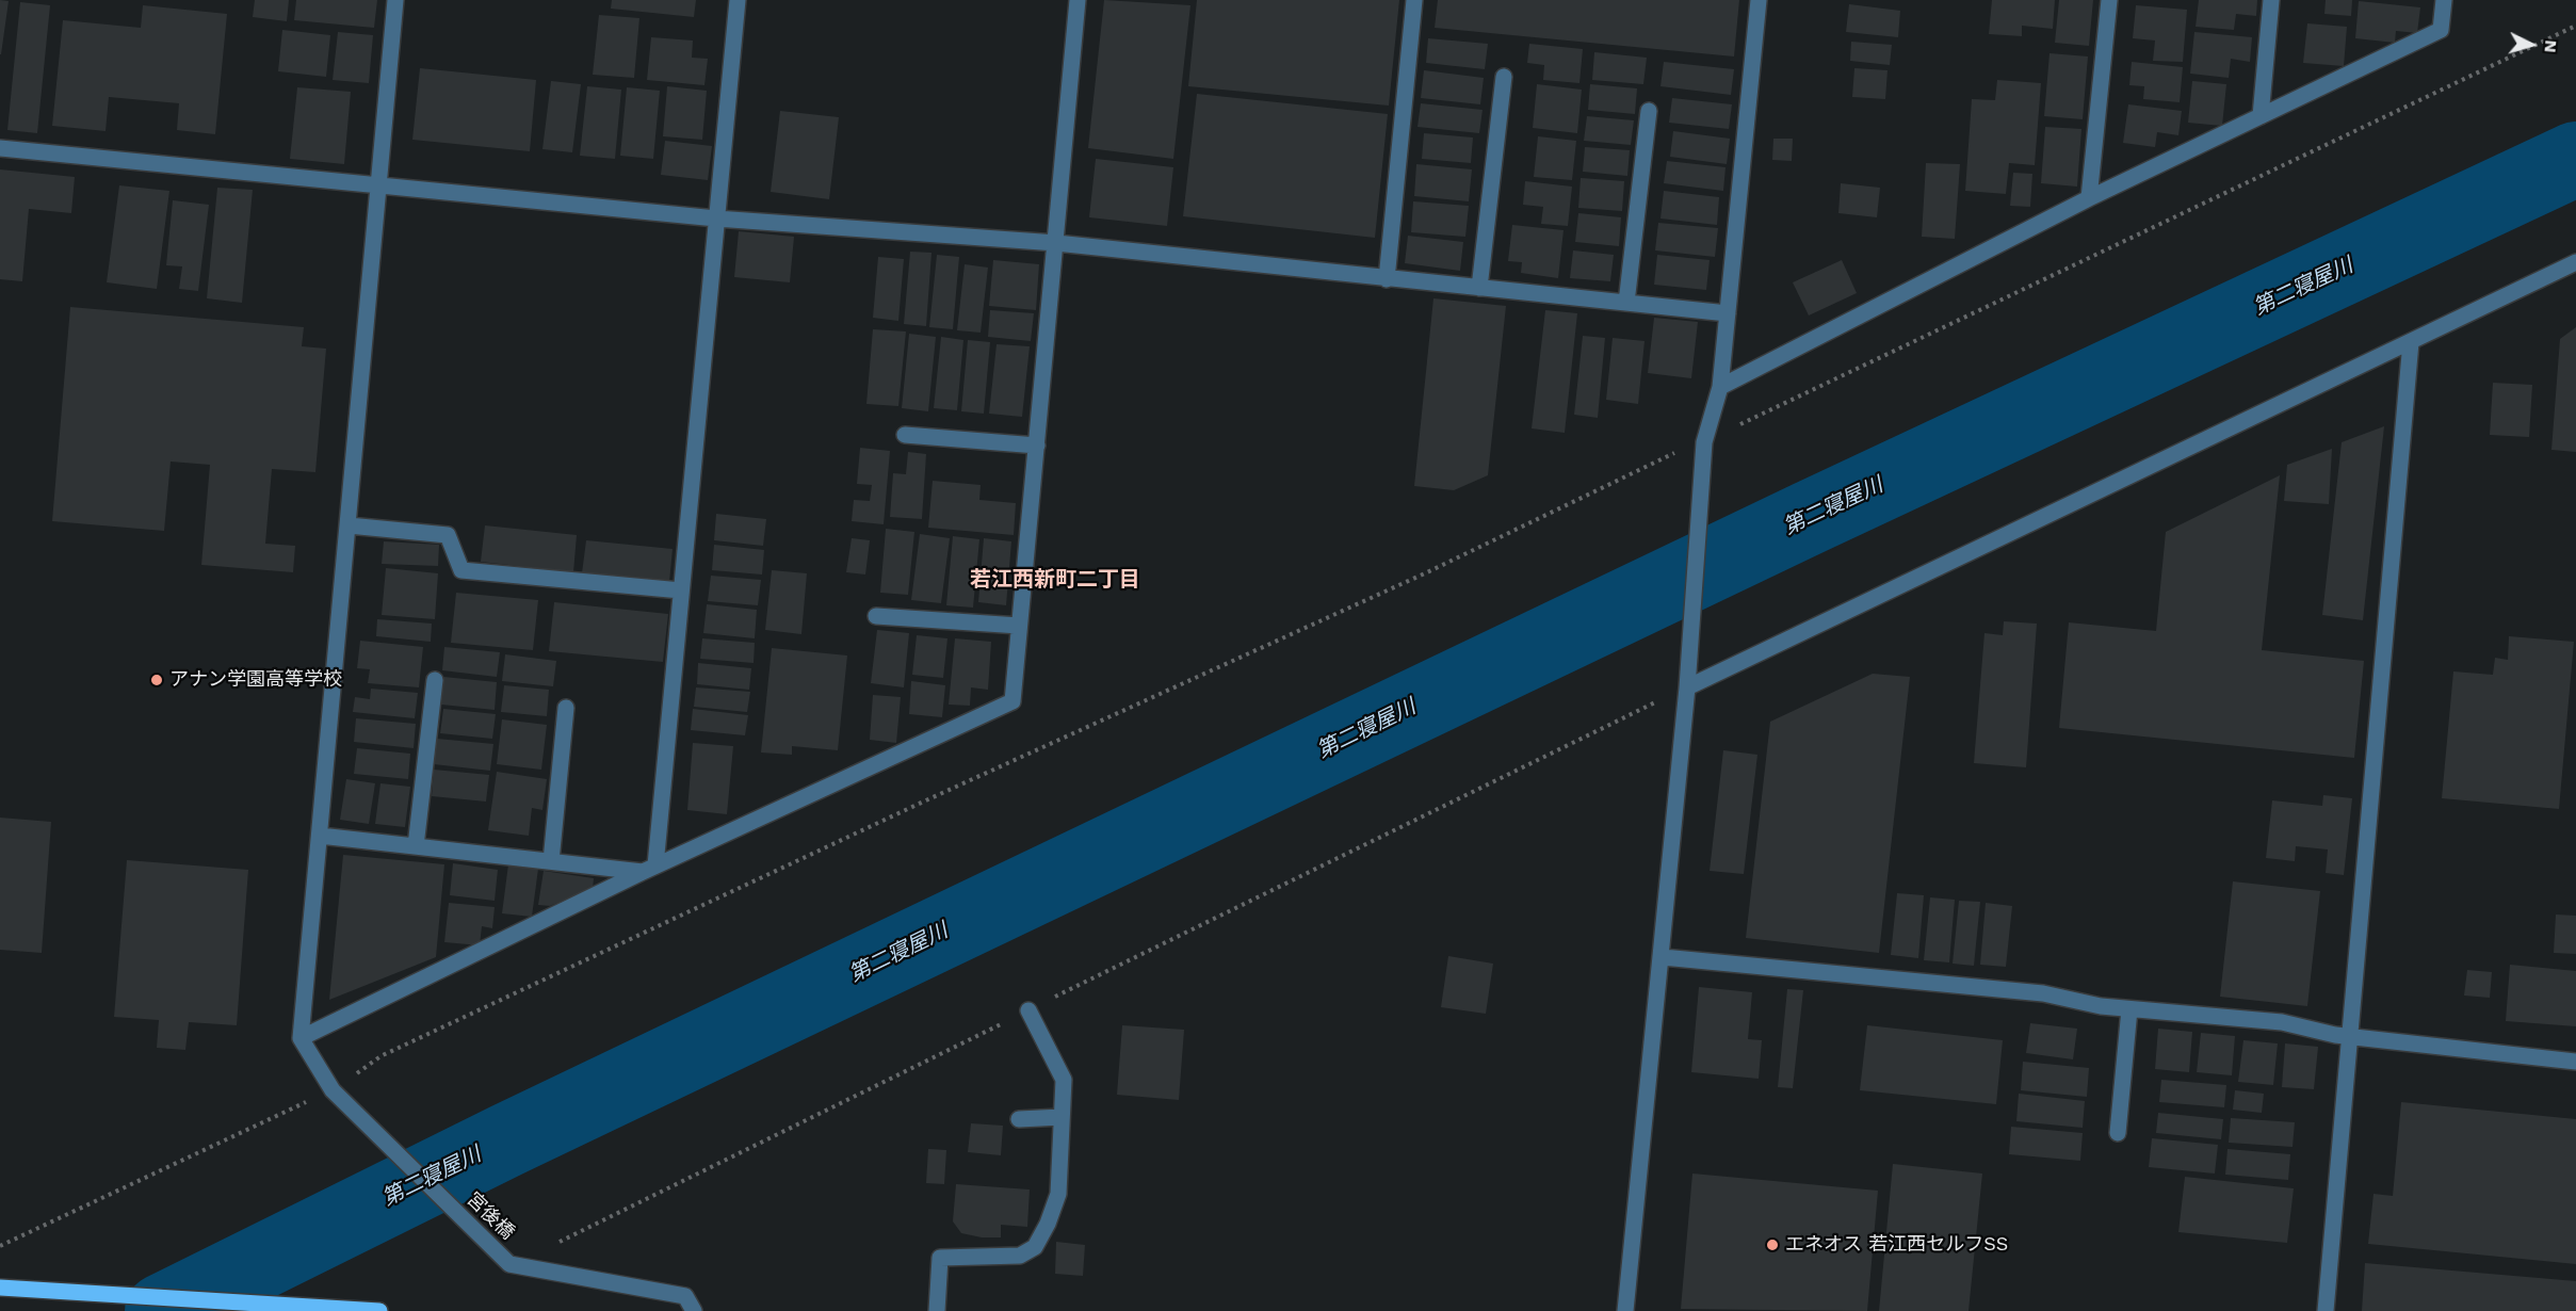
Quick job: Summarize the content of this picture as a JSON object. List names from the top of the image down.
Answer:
{
  "streets": {
    "street": ["宮後橋"]
  },
  "districts": ["若江西新町二丁目"],
  "water": ["第二寝屋川"],
  "places": ["アナン学園高等学校", "エネオス 若江西セルフSS"],
  "north": "right"
}
